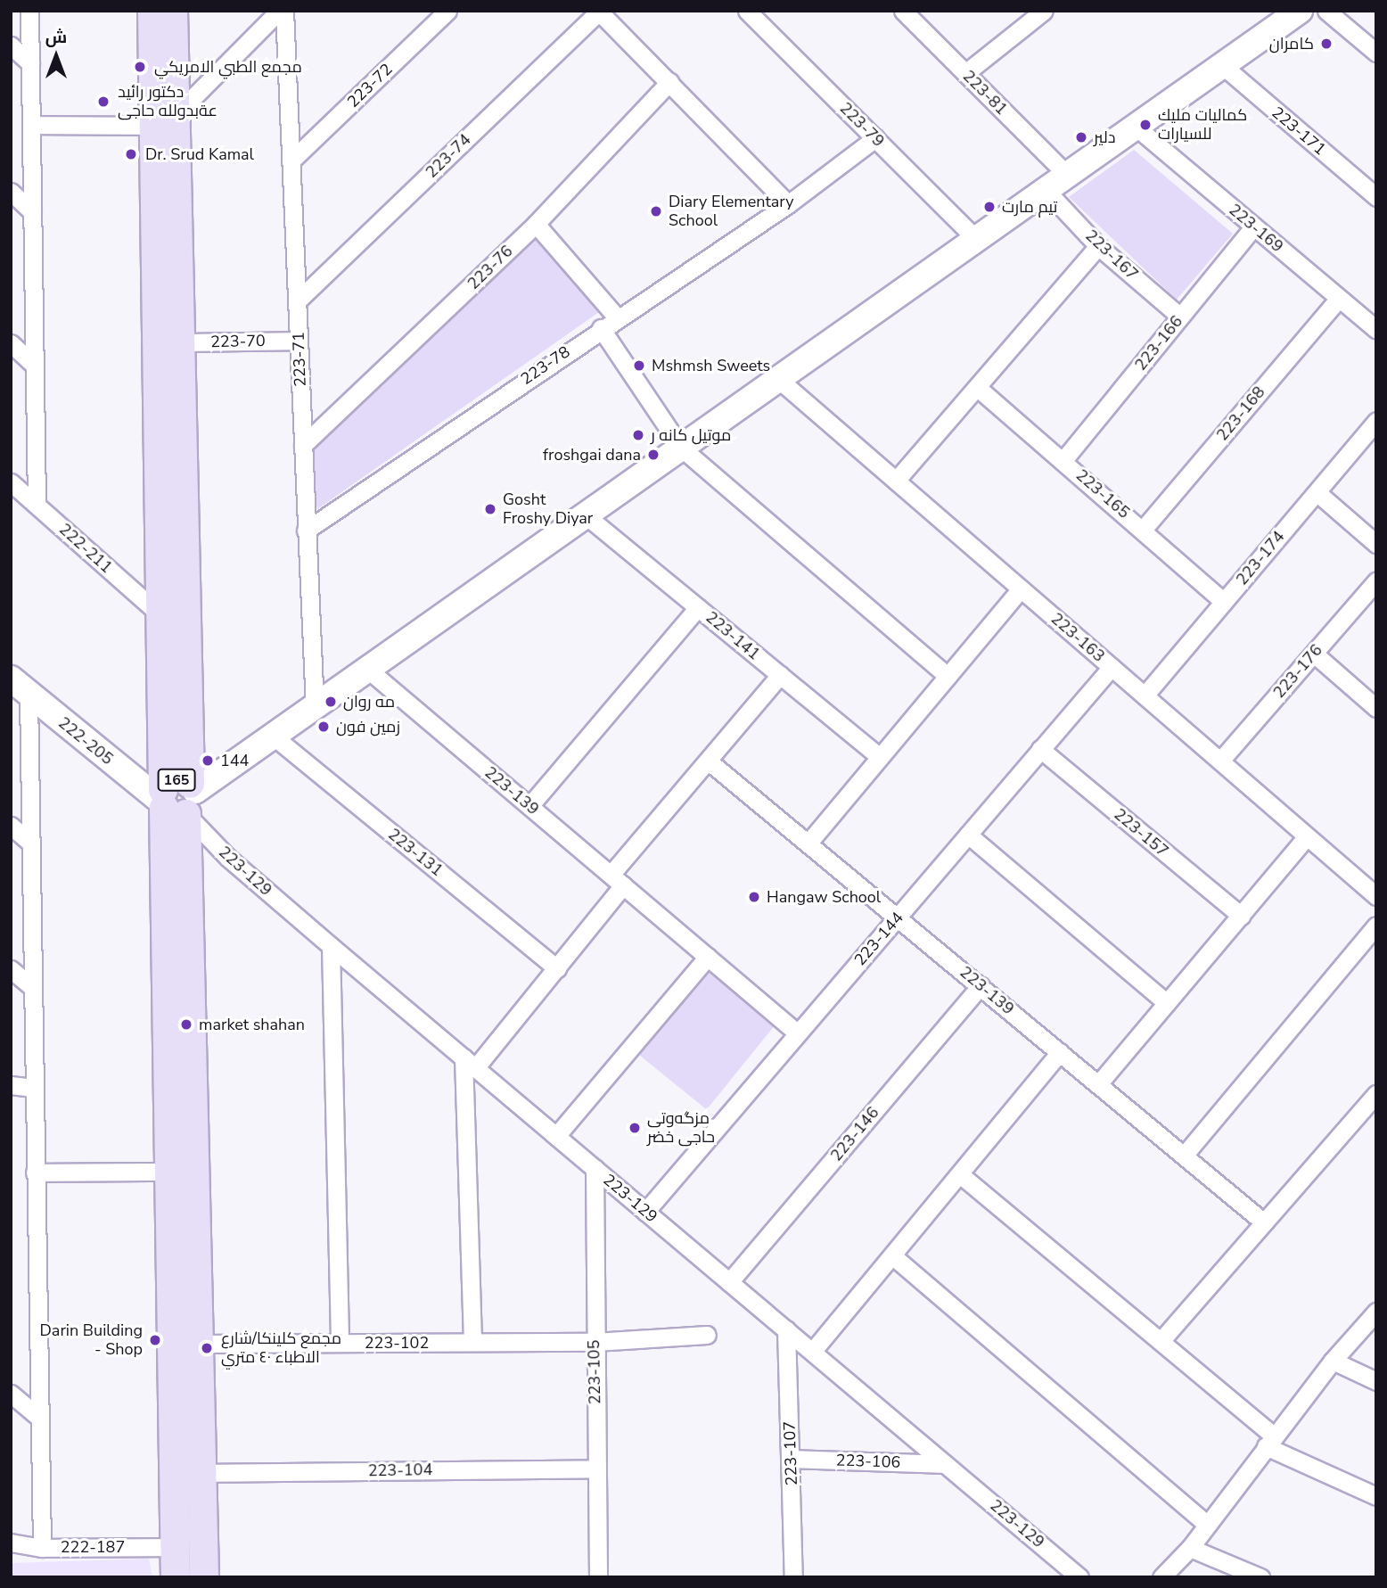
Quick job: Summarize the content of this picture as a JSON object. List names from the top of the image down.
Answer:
{
  "streets": {
    "street": [
      "223-72",
      "223-81",
      "223-79",
      "223-171",
      "223-74",
      "223-169",
      "223-167",
      "223-76",
      "223-70",
      "223-166",
      "223-71",
      "223-78",
      "223-168",
      "223-165",
      "222-211",
      "223-174",
      "223-141",
      "223-163",
      "223-176",
      "222-205",
      "223-139",
      "223-157",
      "223-131",
      "223-129",
      "223-144",
      "223-146",
      "223-102",
      "223-105",
      "223-107",
      "223-106",
      "223-104",
      "222-187"
    ]
  },
  "crossings": [
    ["223-72", "223-71"],
    ["223-79", "223-78"],
    ["223-74", "223-71"],
    ["223-169", "223-166"],
    ["223-169", "223-168"],
    ["223-167", "223-166"],
    ["223-76", "223-71"],
    ["223-70", "223-71"],
    ["223-166", "223-165"],
    ["223-71", "223-78"],
    ["223-168", "223-165"],
    ["223-165", "223-174"],
    ["223-174", "223-163"],
    ["223-163", "223-176"],
    ["223-163", "223-144"],
    ["222-205", "223-129"],
    ["223-139", "223-144"],
    ["223-139", "223-146"],
    ["223-157", "223-144"],
    ["223-129", "223-144"],
    ["223-129", "223-146"],
    ["223-129", "223-105"],
    ["223-129", "223-107"],
    ["223-129", "223-106"],
    ["223-102", "223-105"],
    ["223-105", "223-104"],
    ["223-107", "223-106"]
  ],
  "places": [
    "كامران",
    "مجمع الطبي الامريكي",
    "دكتور رائيد عةبدولله حاجى",
    "كماليات مليك للسيارات",
    "دلير",
    "Dr. Srud Kamal",
    "تیم مارت",
    "Diary Elementary School",
    "Mshmsh Sweets",
    "موتيل كانه ر",
    "froshgai dana",
    "Gosht Froshy Diyar",
    "مه روان",
    "زمين فون",
    "144",
    "Hangaw School",
    "market shahan",
    "مزگه‌وتی حاجی خضر",
    "Darin Building - Shop",
    "مجمع كلينكا/شارع الاطباء ٤٠ متري"
  ],
  "north": "top"
}
